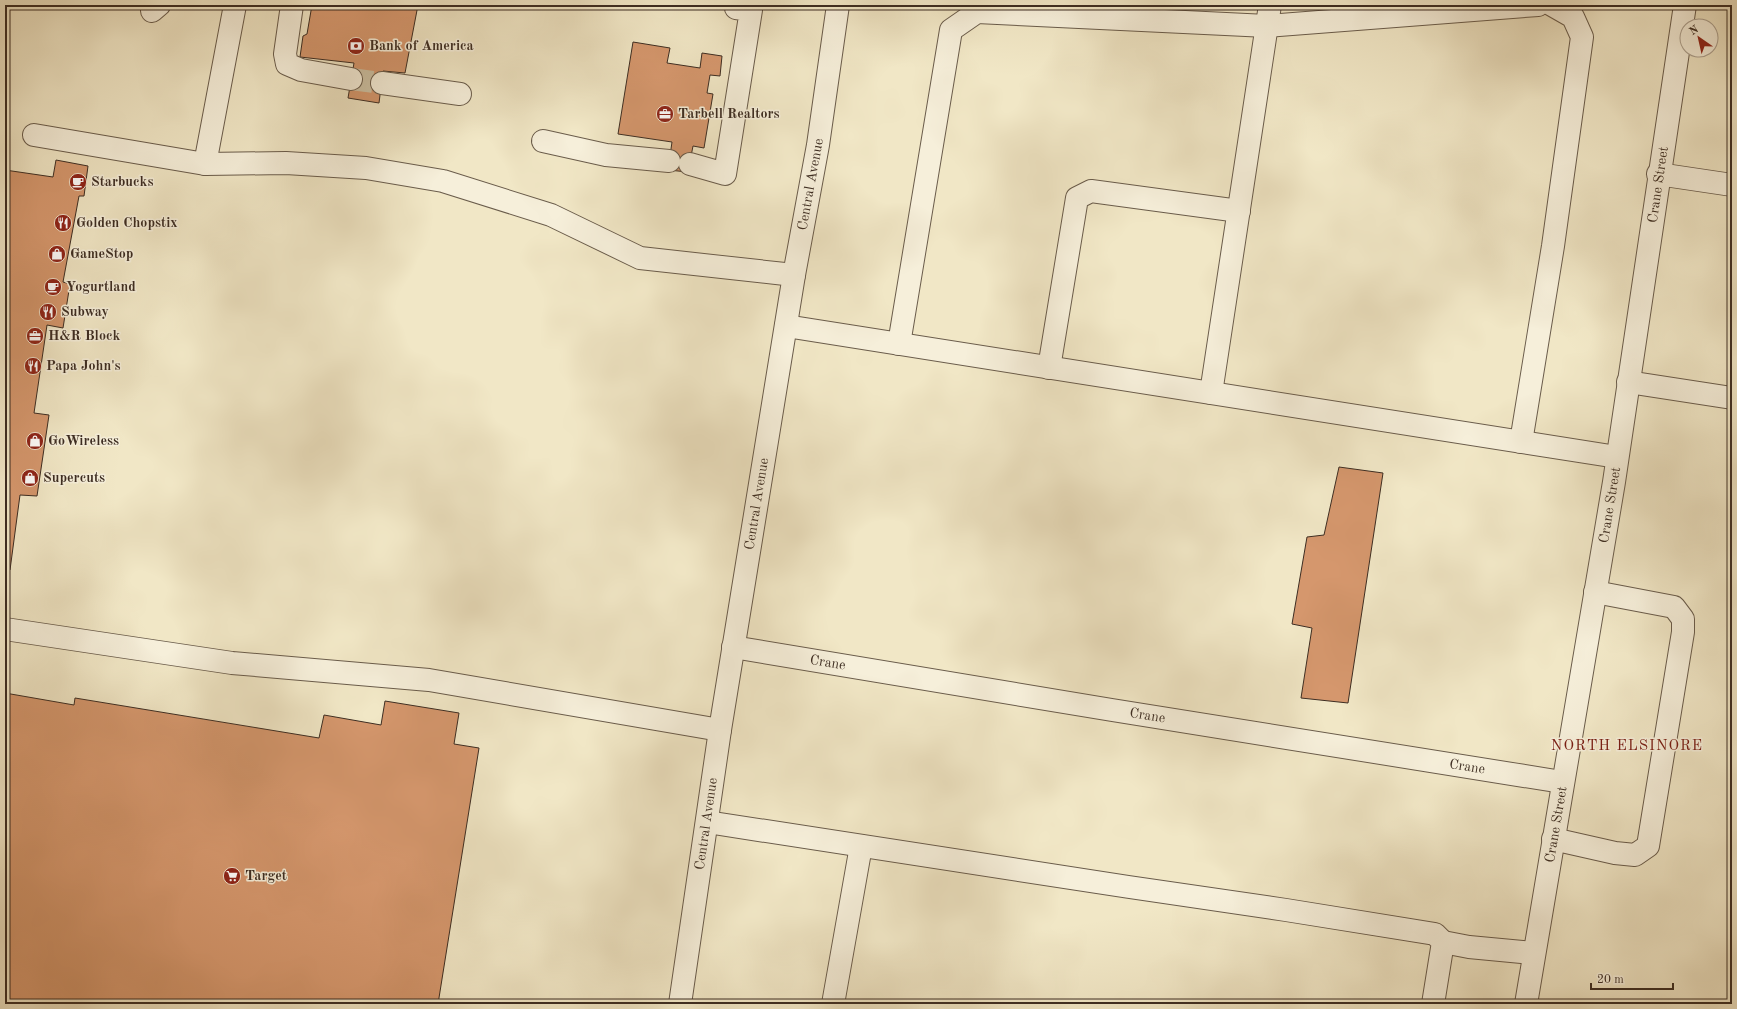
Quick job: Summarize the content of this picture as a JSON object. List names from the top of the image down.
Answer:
{
  "streets": {
    "street": ["Central Avenue", "Crane Street", "Crane"]
  },
  "crossings": [
    ["Central Avenue", "Crane"],
    ["Crane Street", "Crane"]
  ],
  "districts": ["NORTH ELSINORE"],
  "places": {
    "bank": ["Bank of America"],
    "office": ["Tarbell Realtors", "H&R Block"],
    "cafe": ["Starbucks", "Yogurtland"],
    "restaurant": ["Golden Chopstix", "Subway", "Papa John's"],
    "shop": ["GameStop", "GoWireless", "Supercuts"],
    "supermarket": ["Target"]
  },
  "scale_bar": "20 m",
  "north": "top left"
}
